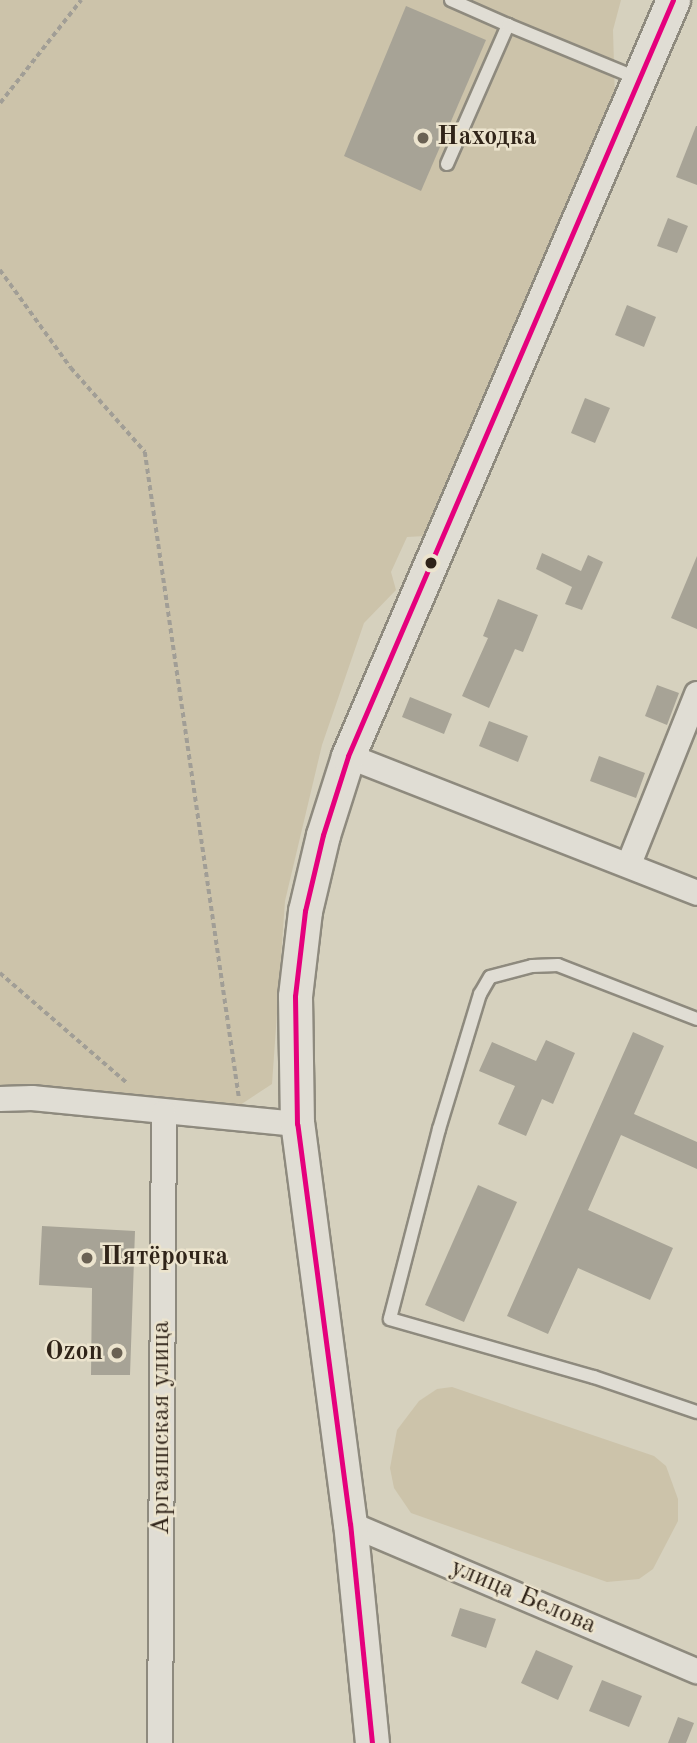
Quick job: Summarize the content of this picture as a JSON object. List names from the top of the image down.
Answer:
{
  "streets": {
    "street": ["Аргаяшская улица", "улица Белова"]
  },
  "places": ["Находка", "Пятёрочка", "Ozon"]
}
